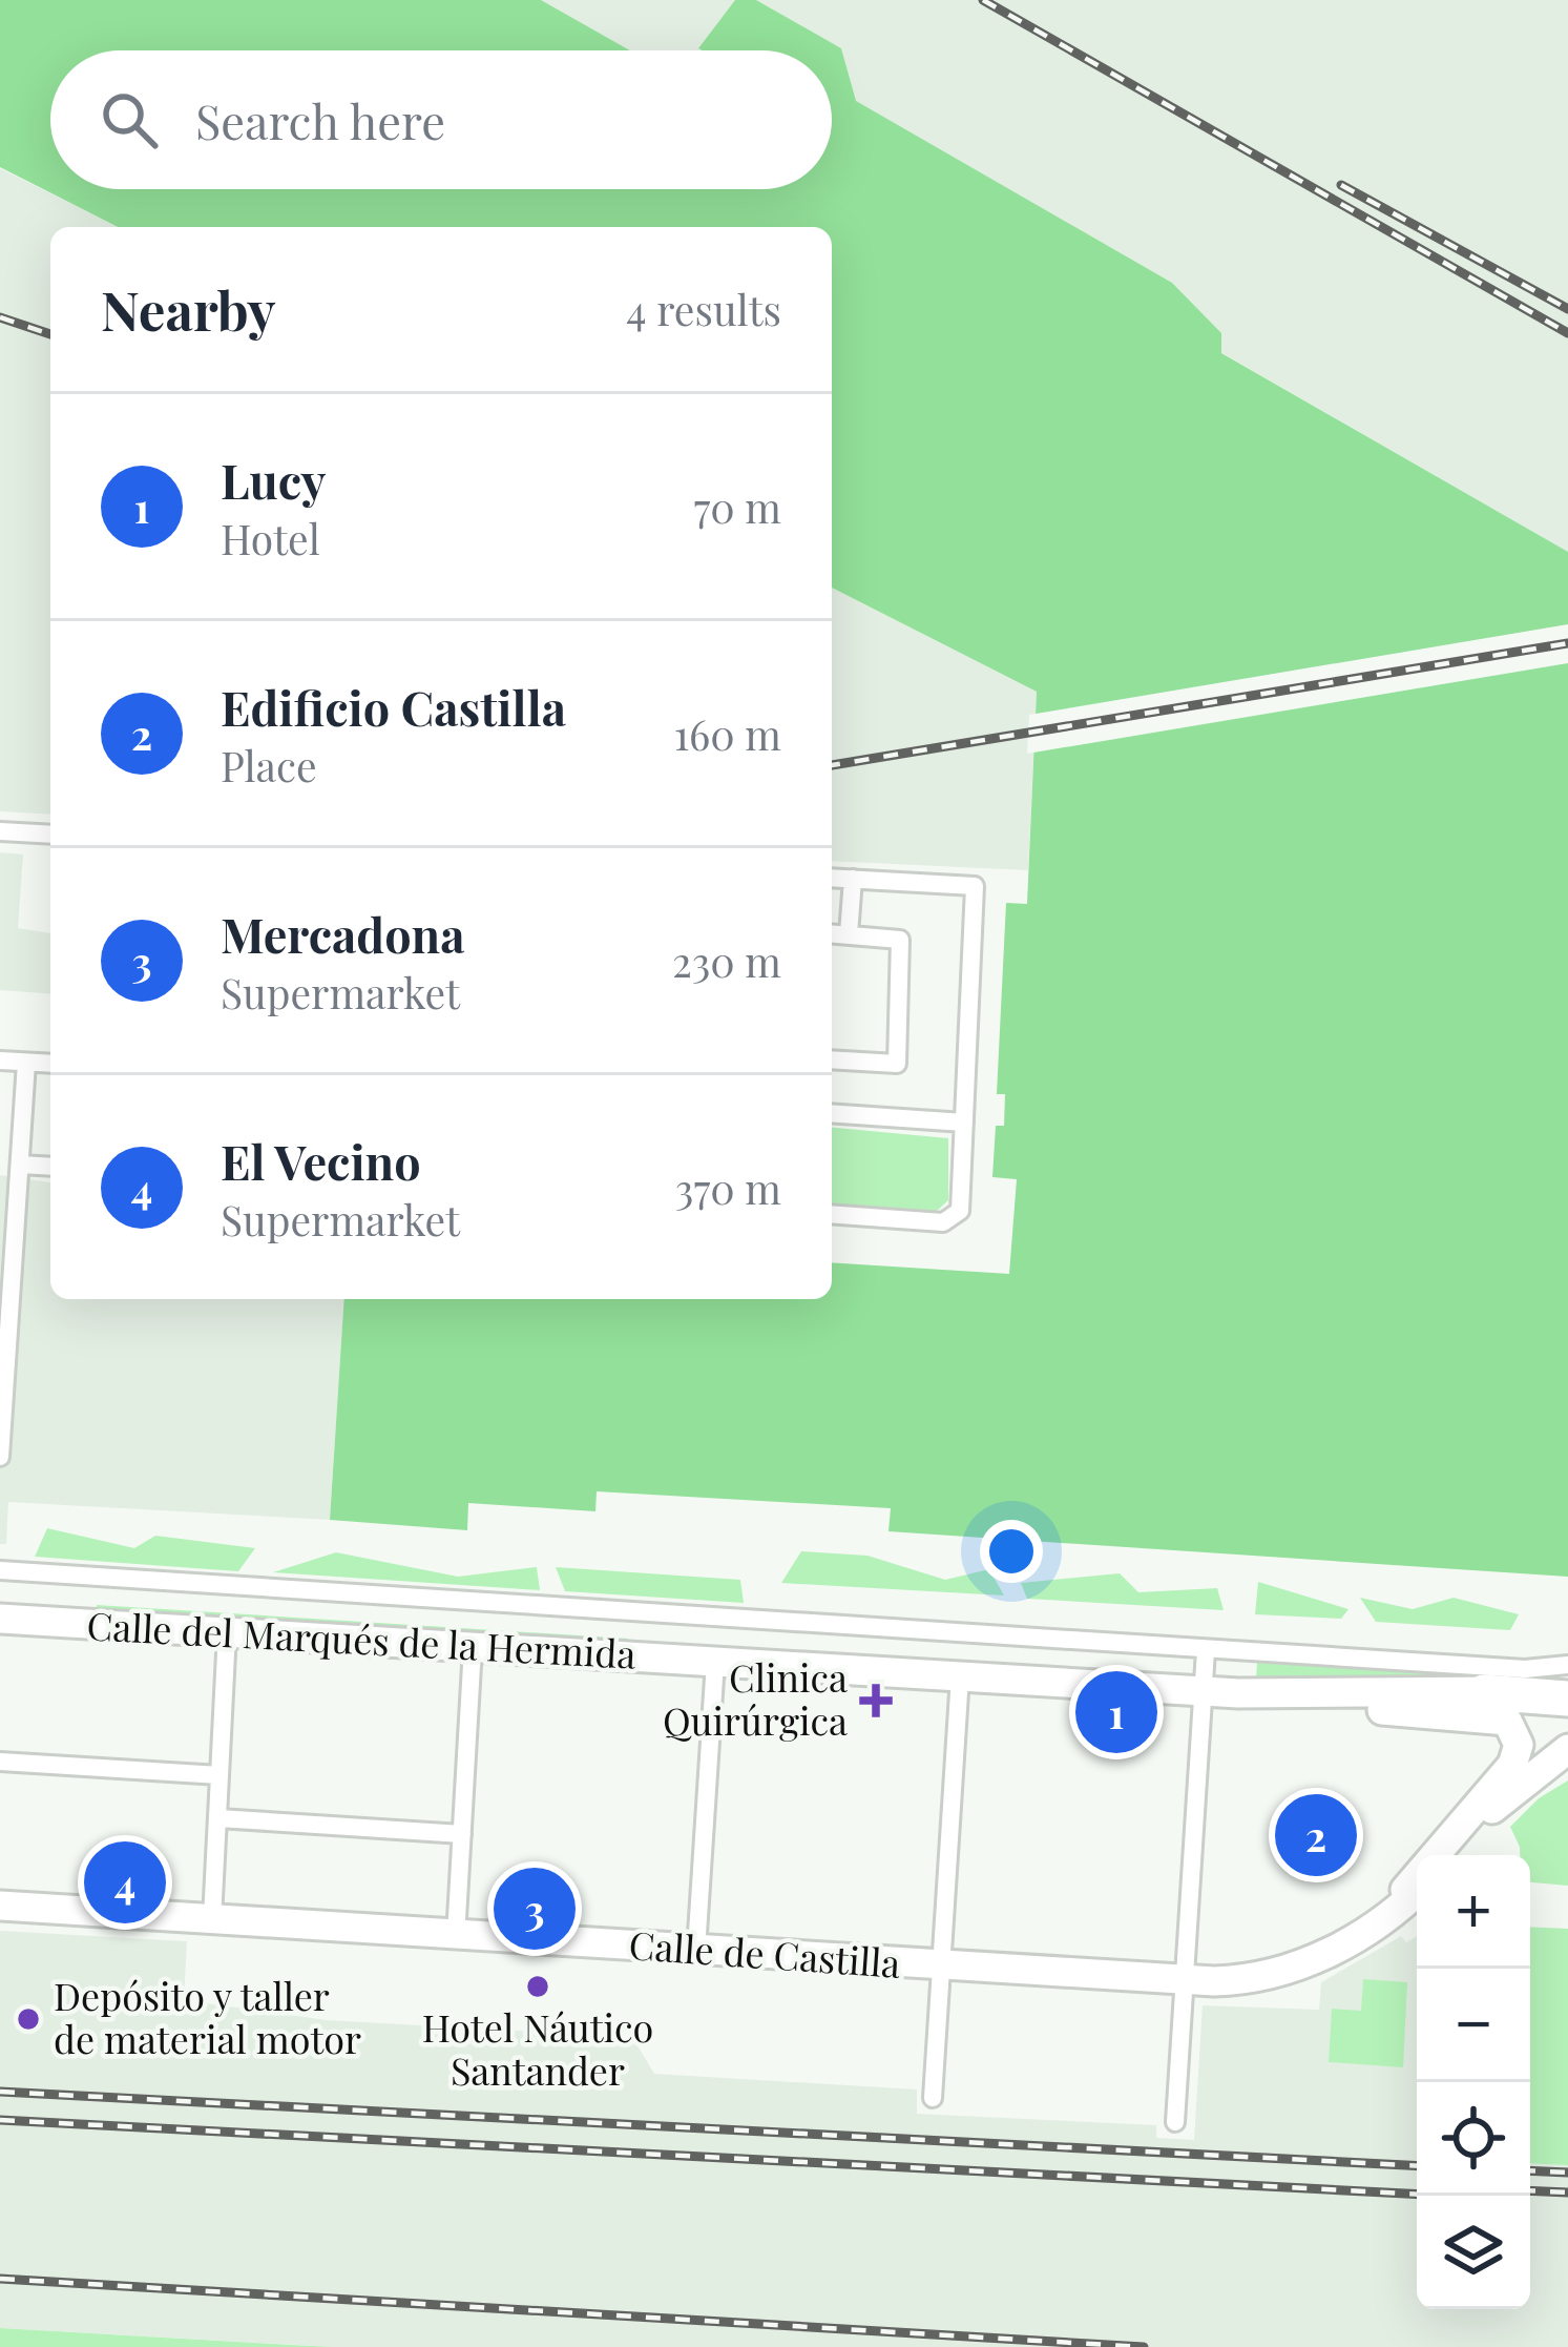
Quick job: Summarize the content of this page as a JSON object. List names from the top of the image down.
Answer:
{
  "streets": {
    "main road": ["Calle del Marqués de la Hermida", "Calle de Castilla"]
  },
  "places": {
    "health": ["Clinica Quirúrgica"],
    "other": ["Hotel Náutico Santander", "Depósito y taller de material motor"]
  },
  "page": {
    "search": "Search here",
    "heading": ["Nearby", "4 results"],
    "list": [
      {
        "mark": "1",
        "name": "Lucy",
        "note": "Hotel",
        "value": "70 m"
      },
      {
        "mark": "2",
        "name": "Edificio Castilla",
        "note": "Place",
        "value": "160 m"
      },
      {
        "mark": "3",
        "name": "Mercadona",
        "note": "Supermarket",
        "value": "230 m"
      },
      {
        "mark": "4",
        "name": "El Vecino",
        "note": "Supermarket",
        "value": "370 m"
      }
    ],
    "pins": [
      "1",
      "2",
      "4",
      "3"
    ],
    "map_buttons": ["+", "−"]
  }
}
